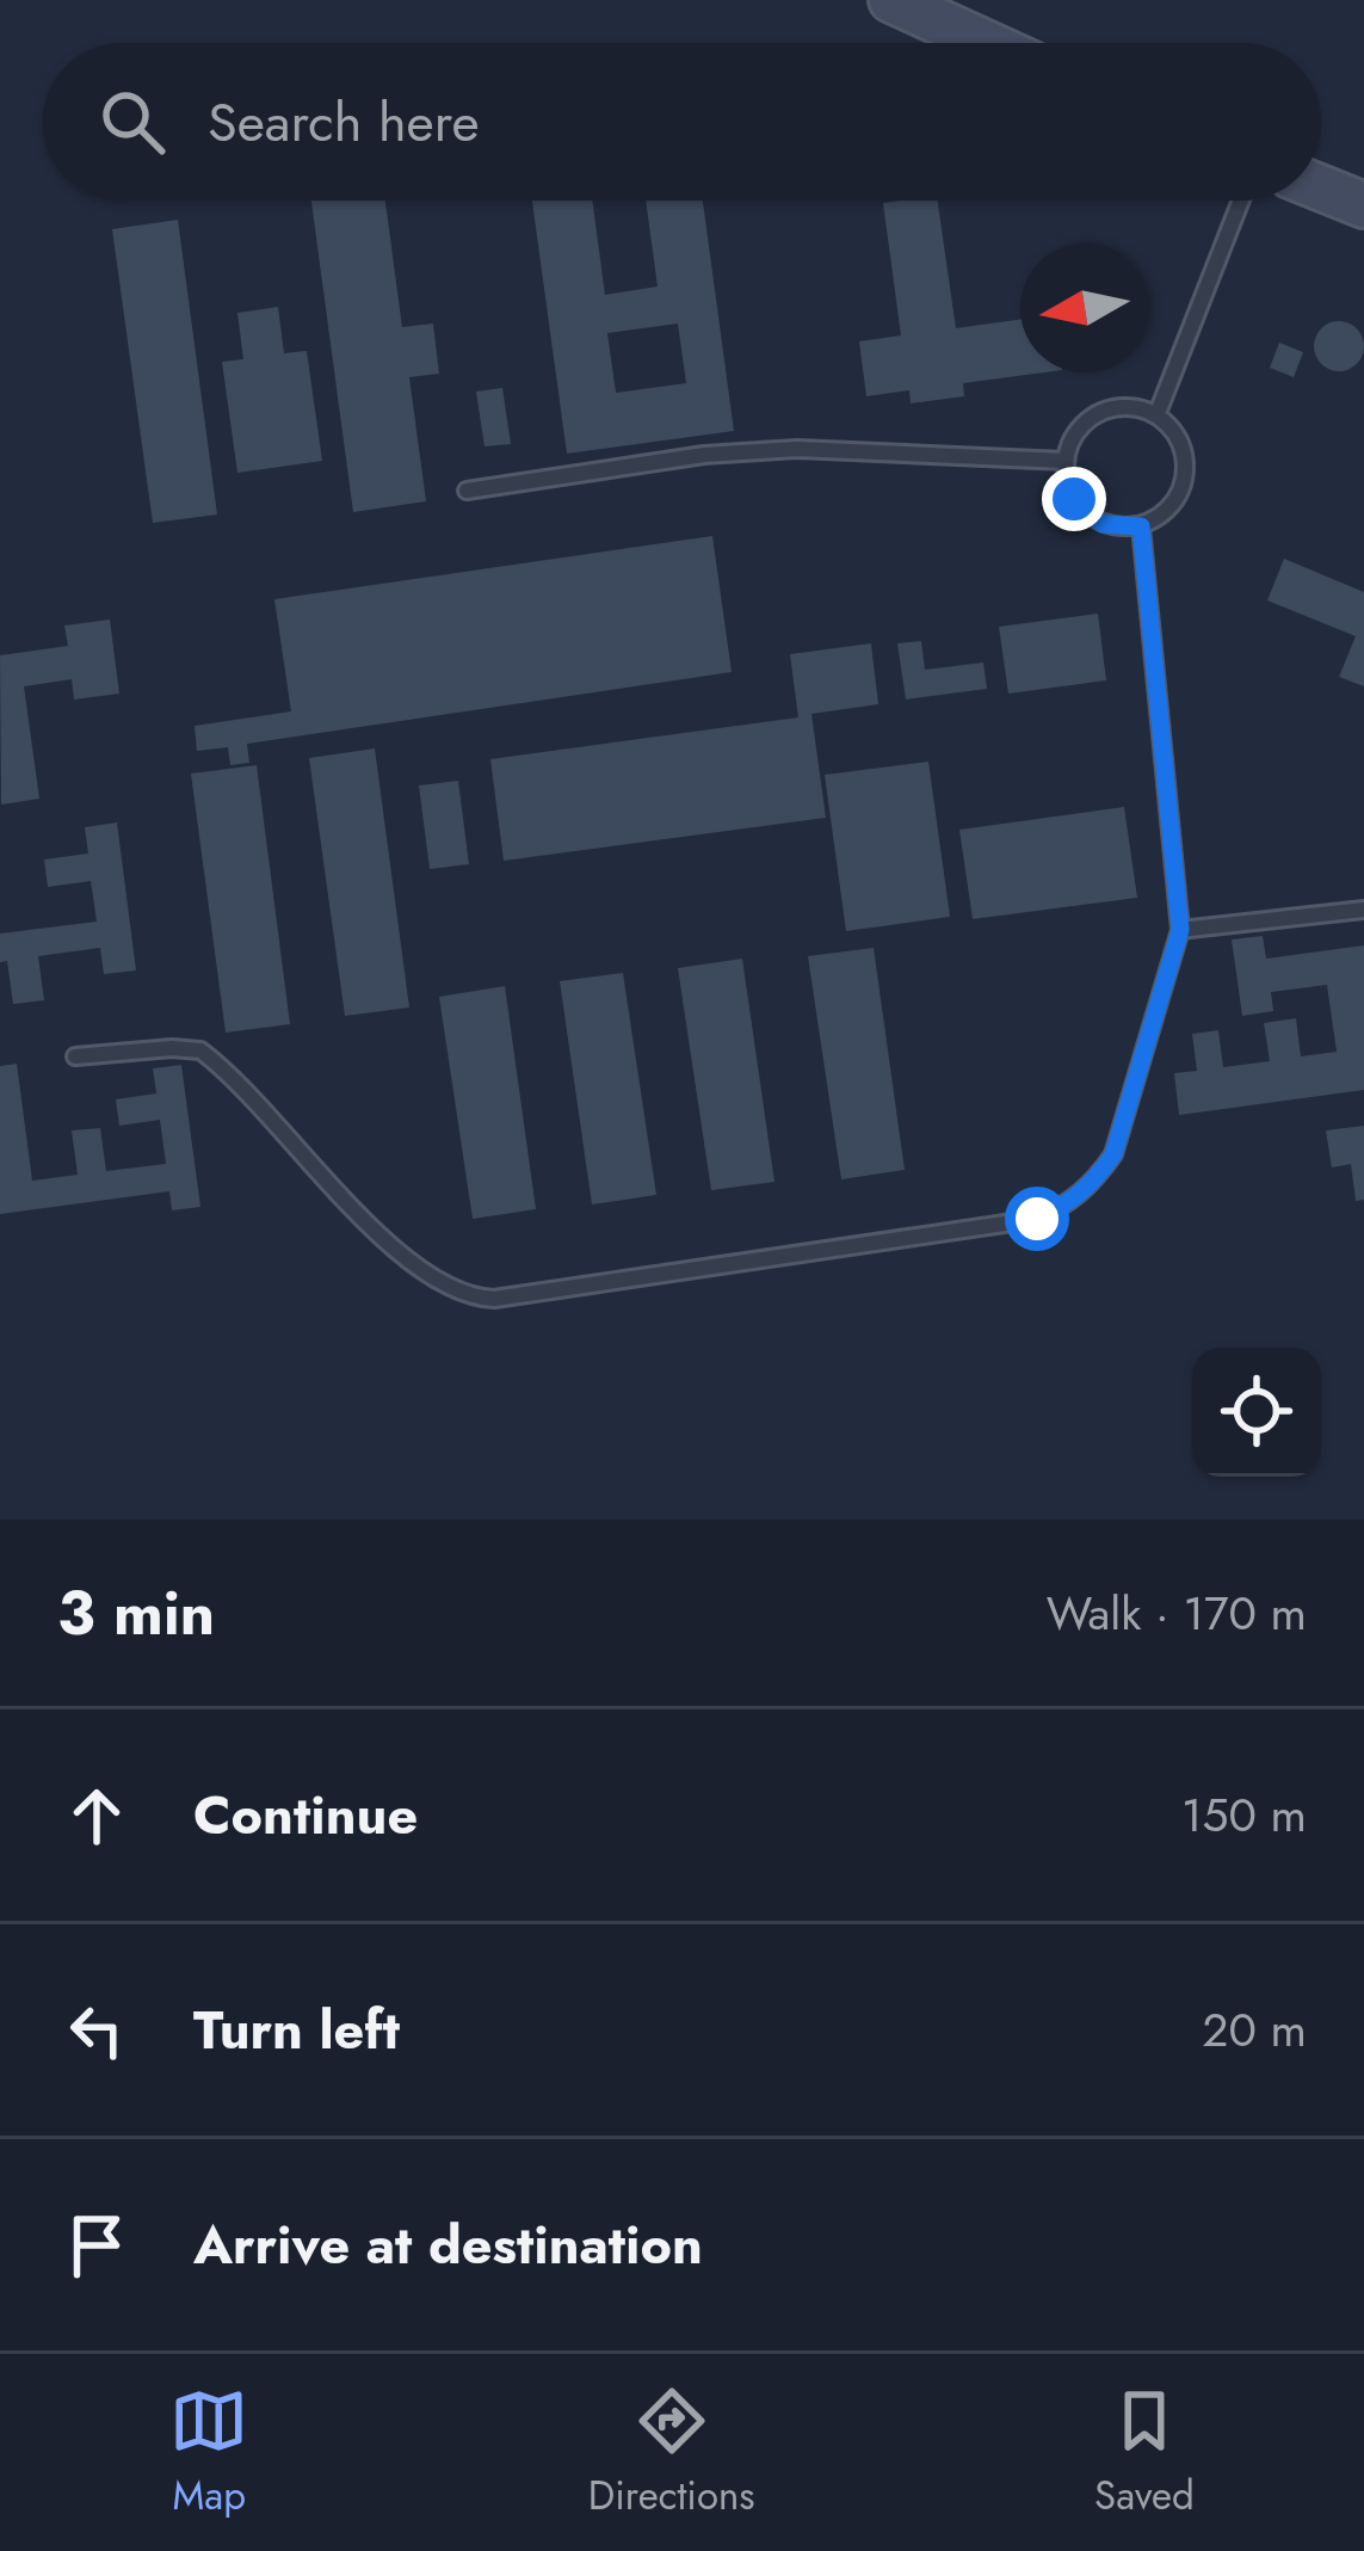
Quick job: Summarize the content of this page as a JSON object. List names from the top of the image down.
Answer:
{
  "north": "left",
  "page": {
    "search": "Search here",
    "heading": ["3 min", "Walk · 170 m"],
    "list": [
      ["Continue", "150 m"],
      ["Turn left", "20 m"],
      "Arrive at destination"
    ],
    "nav": ["Map", "Directions", "Saved"]
  }
}
